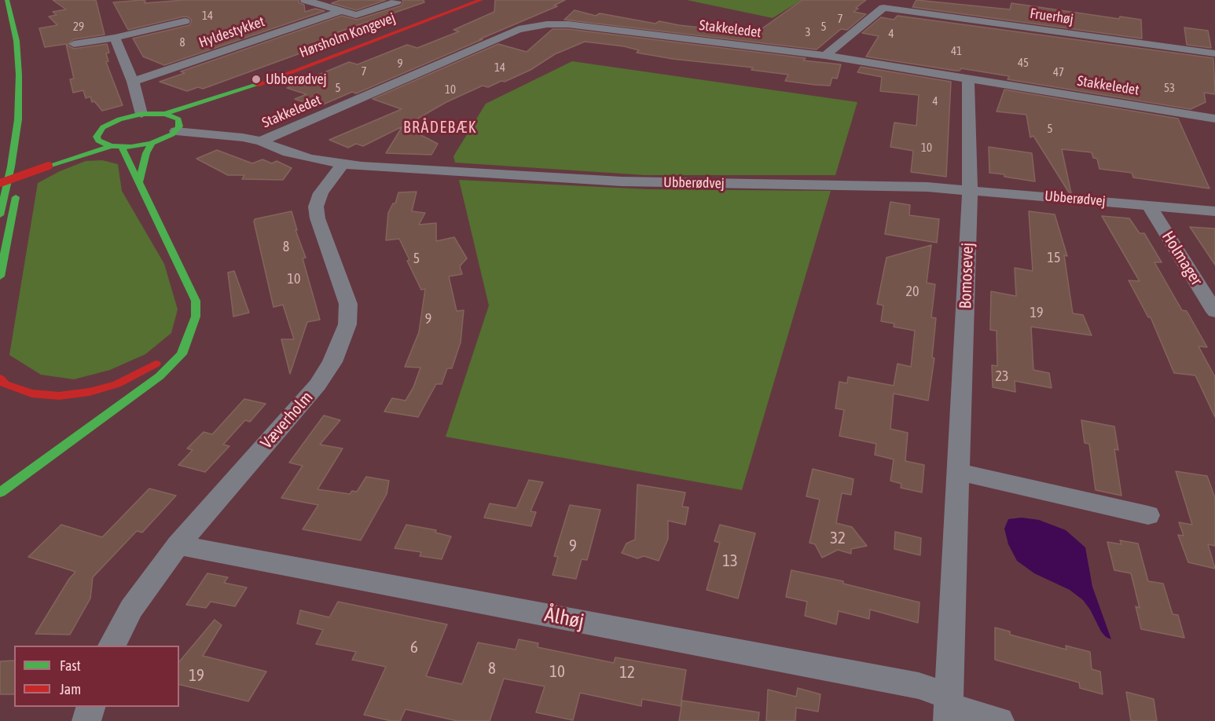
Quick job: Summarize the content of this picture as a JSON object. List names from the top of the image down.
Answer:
{
  "streets": {
    "main road": ["Hørsholm Kongevej"],
    "street": [
      "Fruerhøj",
      "Stakkeledet",
      "Hyldestykket",
      "Ubberødvej",
      "Holmager",
      "Bomosevej",
      "Væverholm",
      "Ålhøj"
    ]
  },
  "crossings": [
    ["Fruerhøj", "Stakkeledet"],
    ["Stakkeledet", "Ubberødvej"],
    ["Stakkeledet", "Bomosevej"],
    ["Hørsholm Kongevej", "Ubberødvej"],
    ["Ubberødvej", "Holmager"],
    ["Ubberødvej", "Bomosevej"],
    ["Ubberødvej", "Væverholm"],
    ["Bomosevej", "Ålhøj"],
    ["Væverholm", "Ålhøj"]
  ],
  "districts": ["BRÅDEBÆK"],
  "places": ["Ubberødvej"],
  "house_numbers": [
    "14",
    "7",
    "29",
    "5",
    "3",
    "4",
    "8",
    "41",
    "45",
    "9",
    "14",
    "7",
    "47",
    "5",
    "53",
    "10",
    "4",
    "5",
    "10",
    "8",
    "15",
    "5",
    "10",
    "20",
    "19",
    "9",
    "23",
    "32",
    "9",
    "13",
    "6",
    "8",
    "10",
    "12",
    "19"
  ],
  "legend": ["Fast", "Jam"]
}
